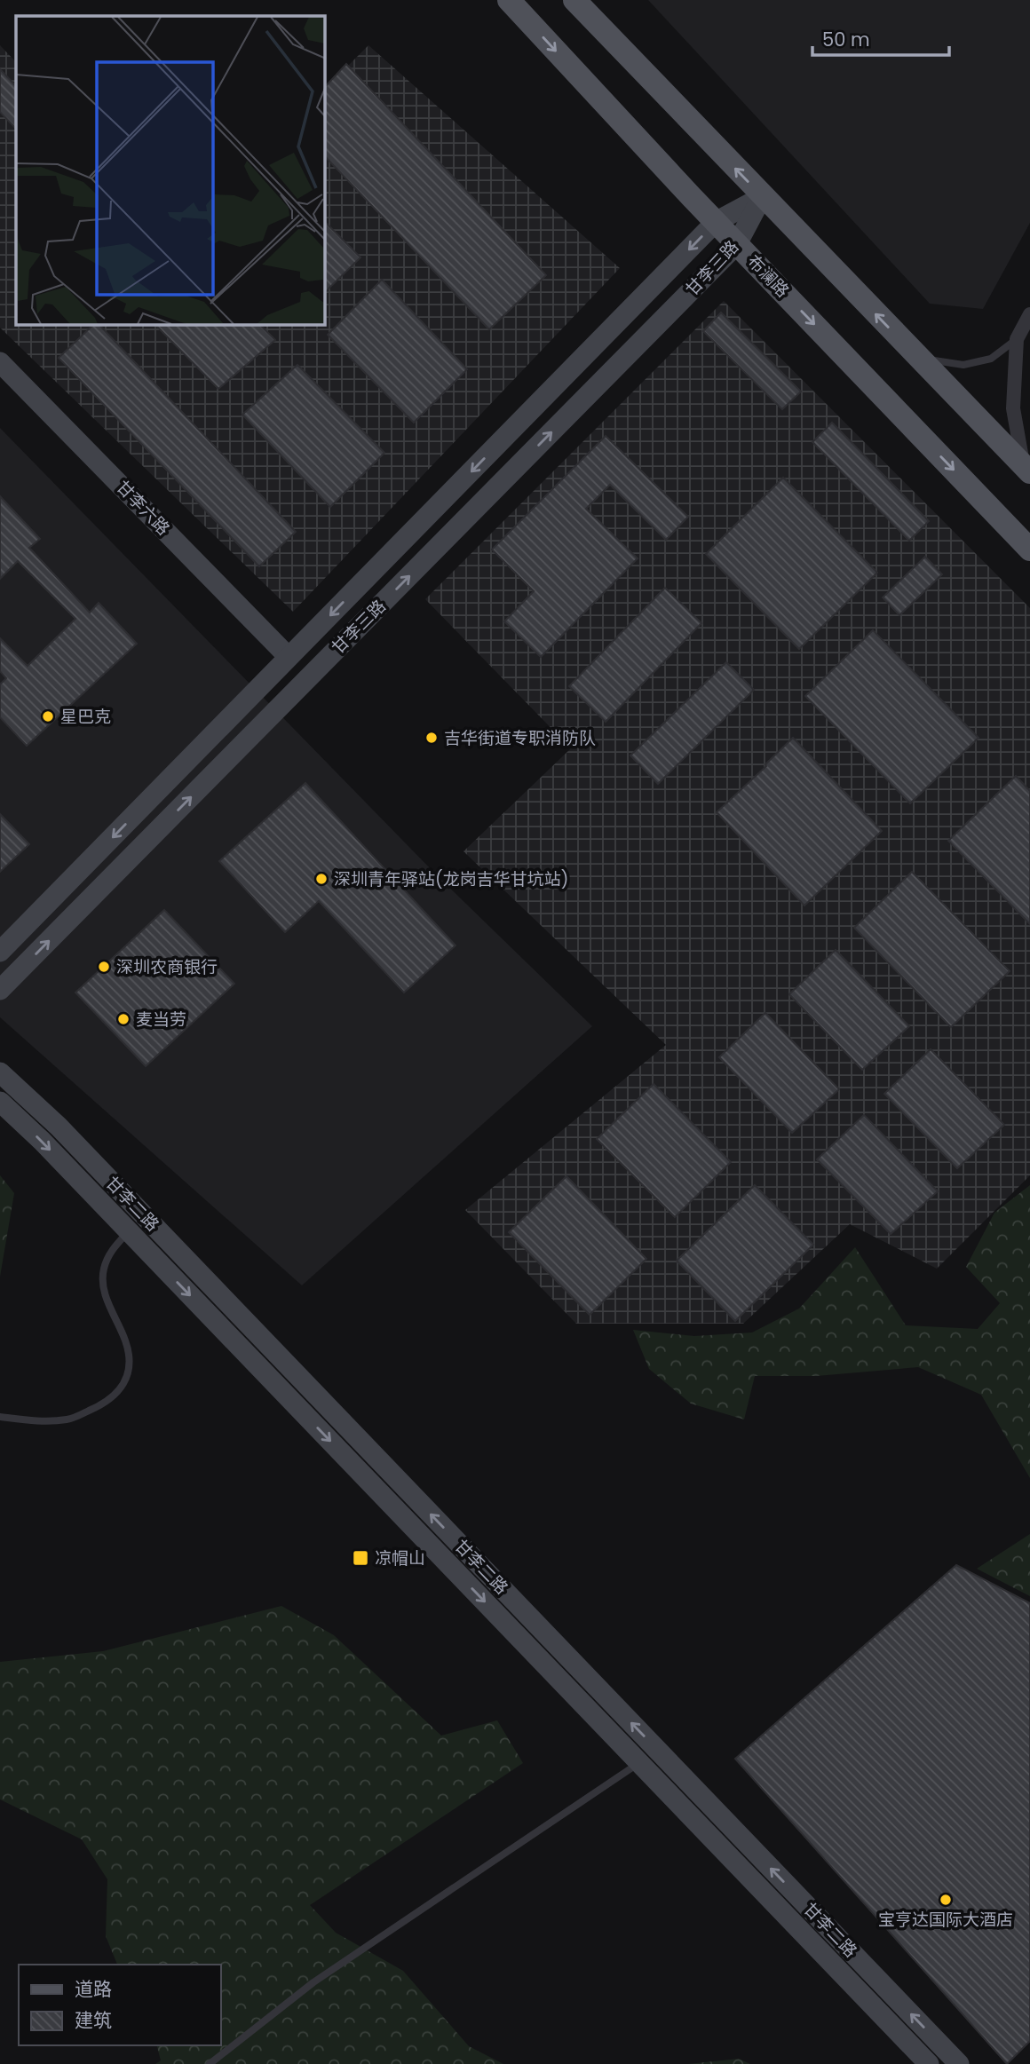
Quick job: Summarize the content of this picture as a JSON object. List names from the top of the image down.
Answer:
{
  "streets": {
    "main road": [
      "甘李三路",
      "布澜路",
      "甘李六路",
      "甘李二路"
    ]
  },
  "crossings": [
    ["甘李三路", "布澜路"]
  ],
  "places": {
    "other": [
      "星巴克",
      "吉华街道专职消防队",
      "深圳青年驿站(龙岗吉华甘坑站)",
      "深圳农商银行",
      "麦当劳",
      "宝亨达国际大酒店"
    ],
    "transit": ["凉帽山"]
  },
  "legend": ["道路", "建筑"],
  "scale_bar": "50 m"
}
